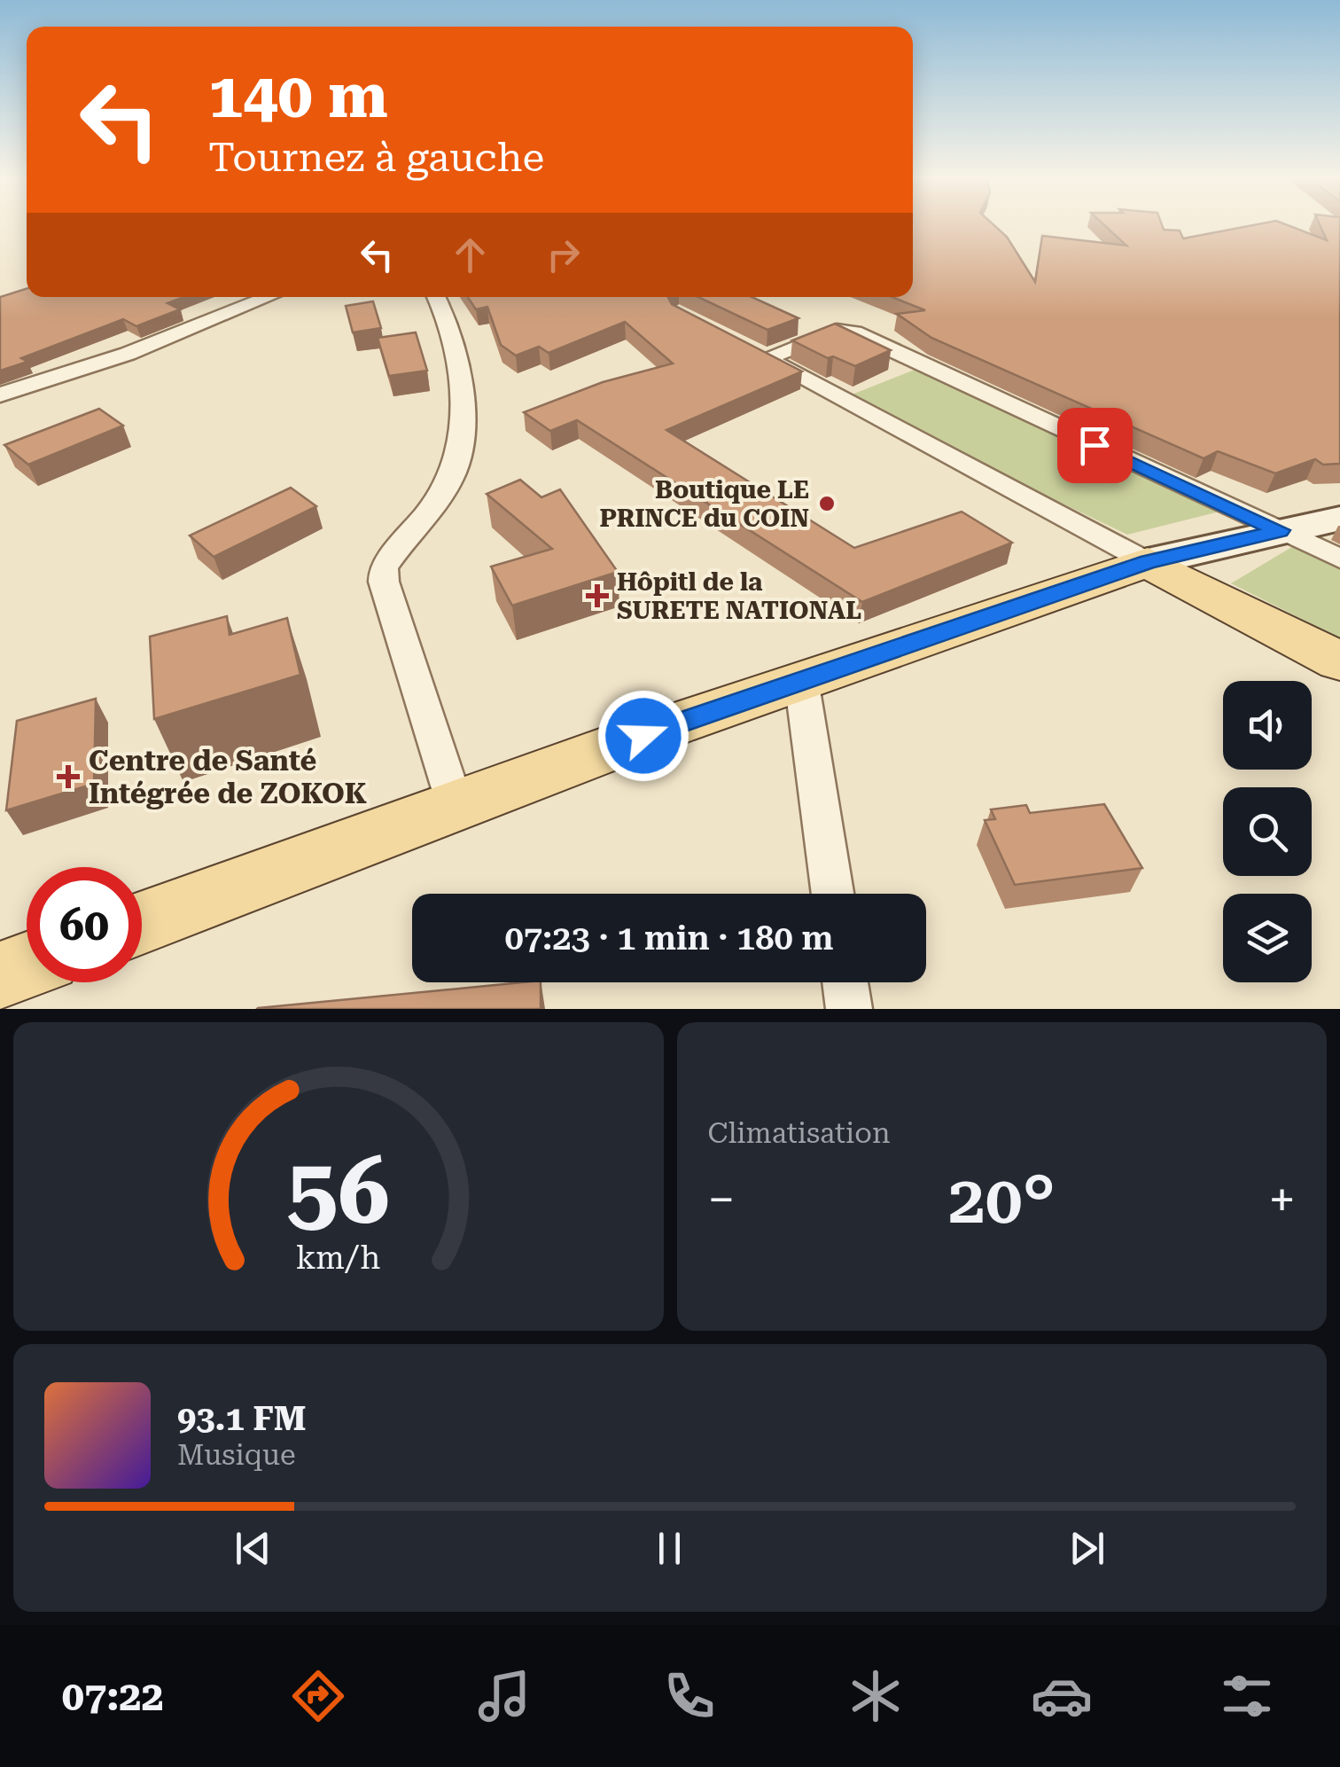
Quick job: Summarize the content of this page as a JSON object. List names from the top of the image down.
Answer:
{
  "places": {
    "other": ["Boutique LE PRINCE du COIN"],
    "health": ["Hôpitl de la SURETE NATIONAL", "Centre de Santé Intégrée de ZOKOK"]
  },
  "page": {
    "turn": ["140 m", "Tournez à gauche"],
    "limit": "60",
    "trip": "07:23 · 1 min · 180 m",
    "tile": "Climatisation",
    "heat": ["−", "20°", "+"],
    "song": ["93.1 FM", "Musique"],
    "tabs": "07:22",
    "gauge": ["56", "km/h"]
  }
}
